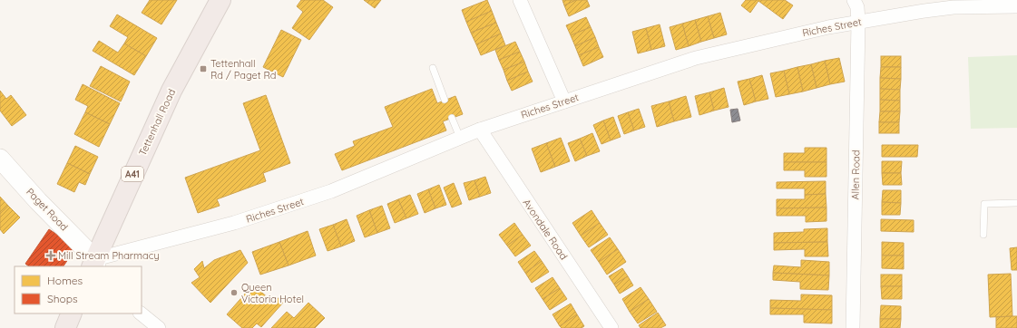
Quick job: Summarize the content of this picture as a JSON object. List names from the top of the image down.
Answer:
{
  "streets": {
    "highway": ["Tettenhall Road", "A41"],
    "street": [
      "Riches Street",
      "Allen Road",
      "Paget Road",
      "Avondale Road"
    ]
  },
  "crossings": [
    ["Riches Street", "Tettenhall Road"],
    ["Riches Street", "Allen Road"],
    ["Riches Street", "Paget Road"],
    ["Riches Street", "Avondale Road"],
    ["Tettenhall Road", "Paget Road"]
  ],
  "places": {
    "transit": ["Tettenhall Rd / Paget Rd"],
    "health": ["Mill Stream Pharmacy"],
    "other": ["Queen Victoria Hotel"]
  },
  "legend": ["Homes", "Shops"]
}
